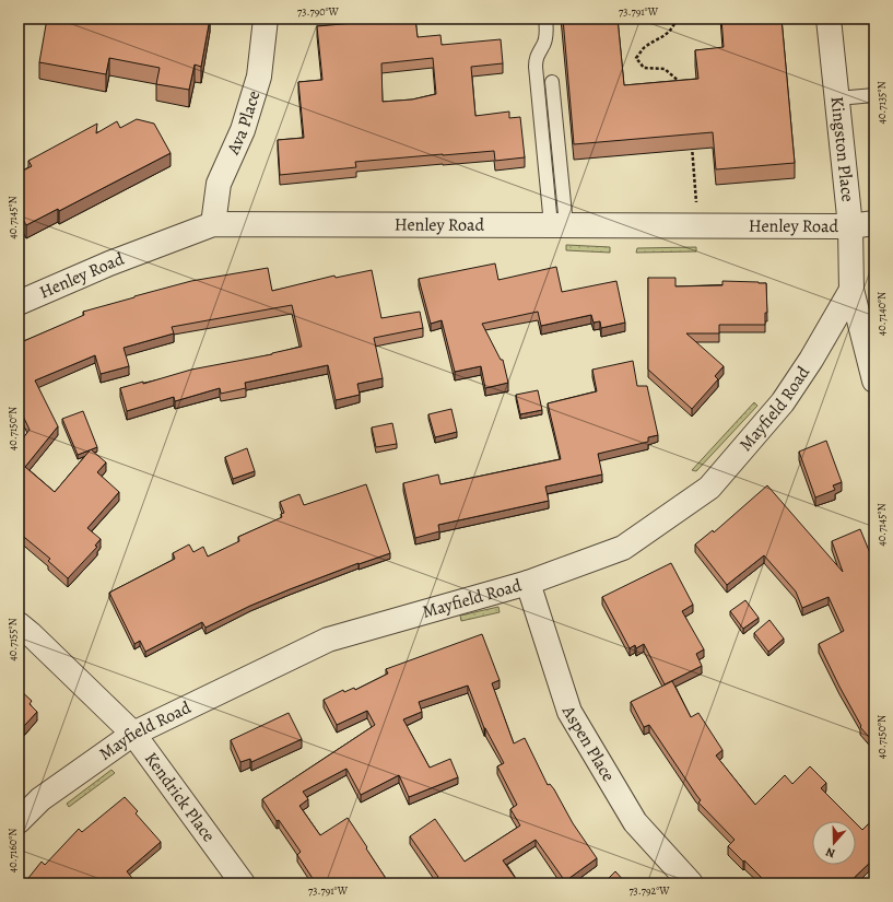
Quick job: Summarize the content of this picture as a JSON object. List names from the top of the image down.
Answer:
{
  "streets": {
    "street": [
      "Ava Place",
      "Kingston Place",
      "Henley Road",
      "Mayfield Road",
      "Aspen Place",
      "Kendrick Place"
    ]
  },
  "crossings": [
    ["Ava Place", "Henley Road"],
    ["Kingston Place", "Henley Road"],
    ["Kingston Place", "Mayfield Road"],
    ["Mayfield Road", "Aspen Place"],
    ["Mayfield Road", "Kendrick Place"]
  ],
  "north": "bottom",
  "coordinates": [
    "73.790°W",
    "73.791°W",
    "40.7135°N",
    "40.7145°N",
    "40.7140°N",
    "40.7150°N",
    "40.7155°N",
    "40.7160°N",
    "73.792°W"
  ]
}
